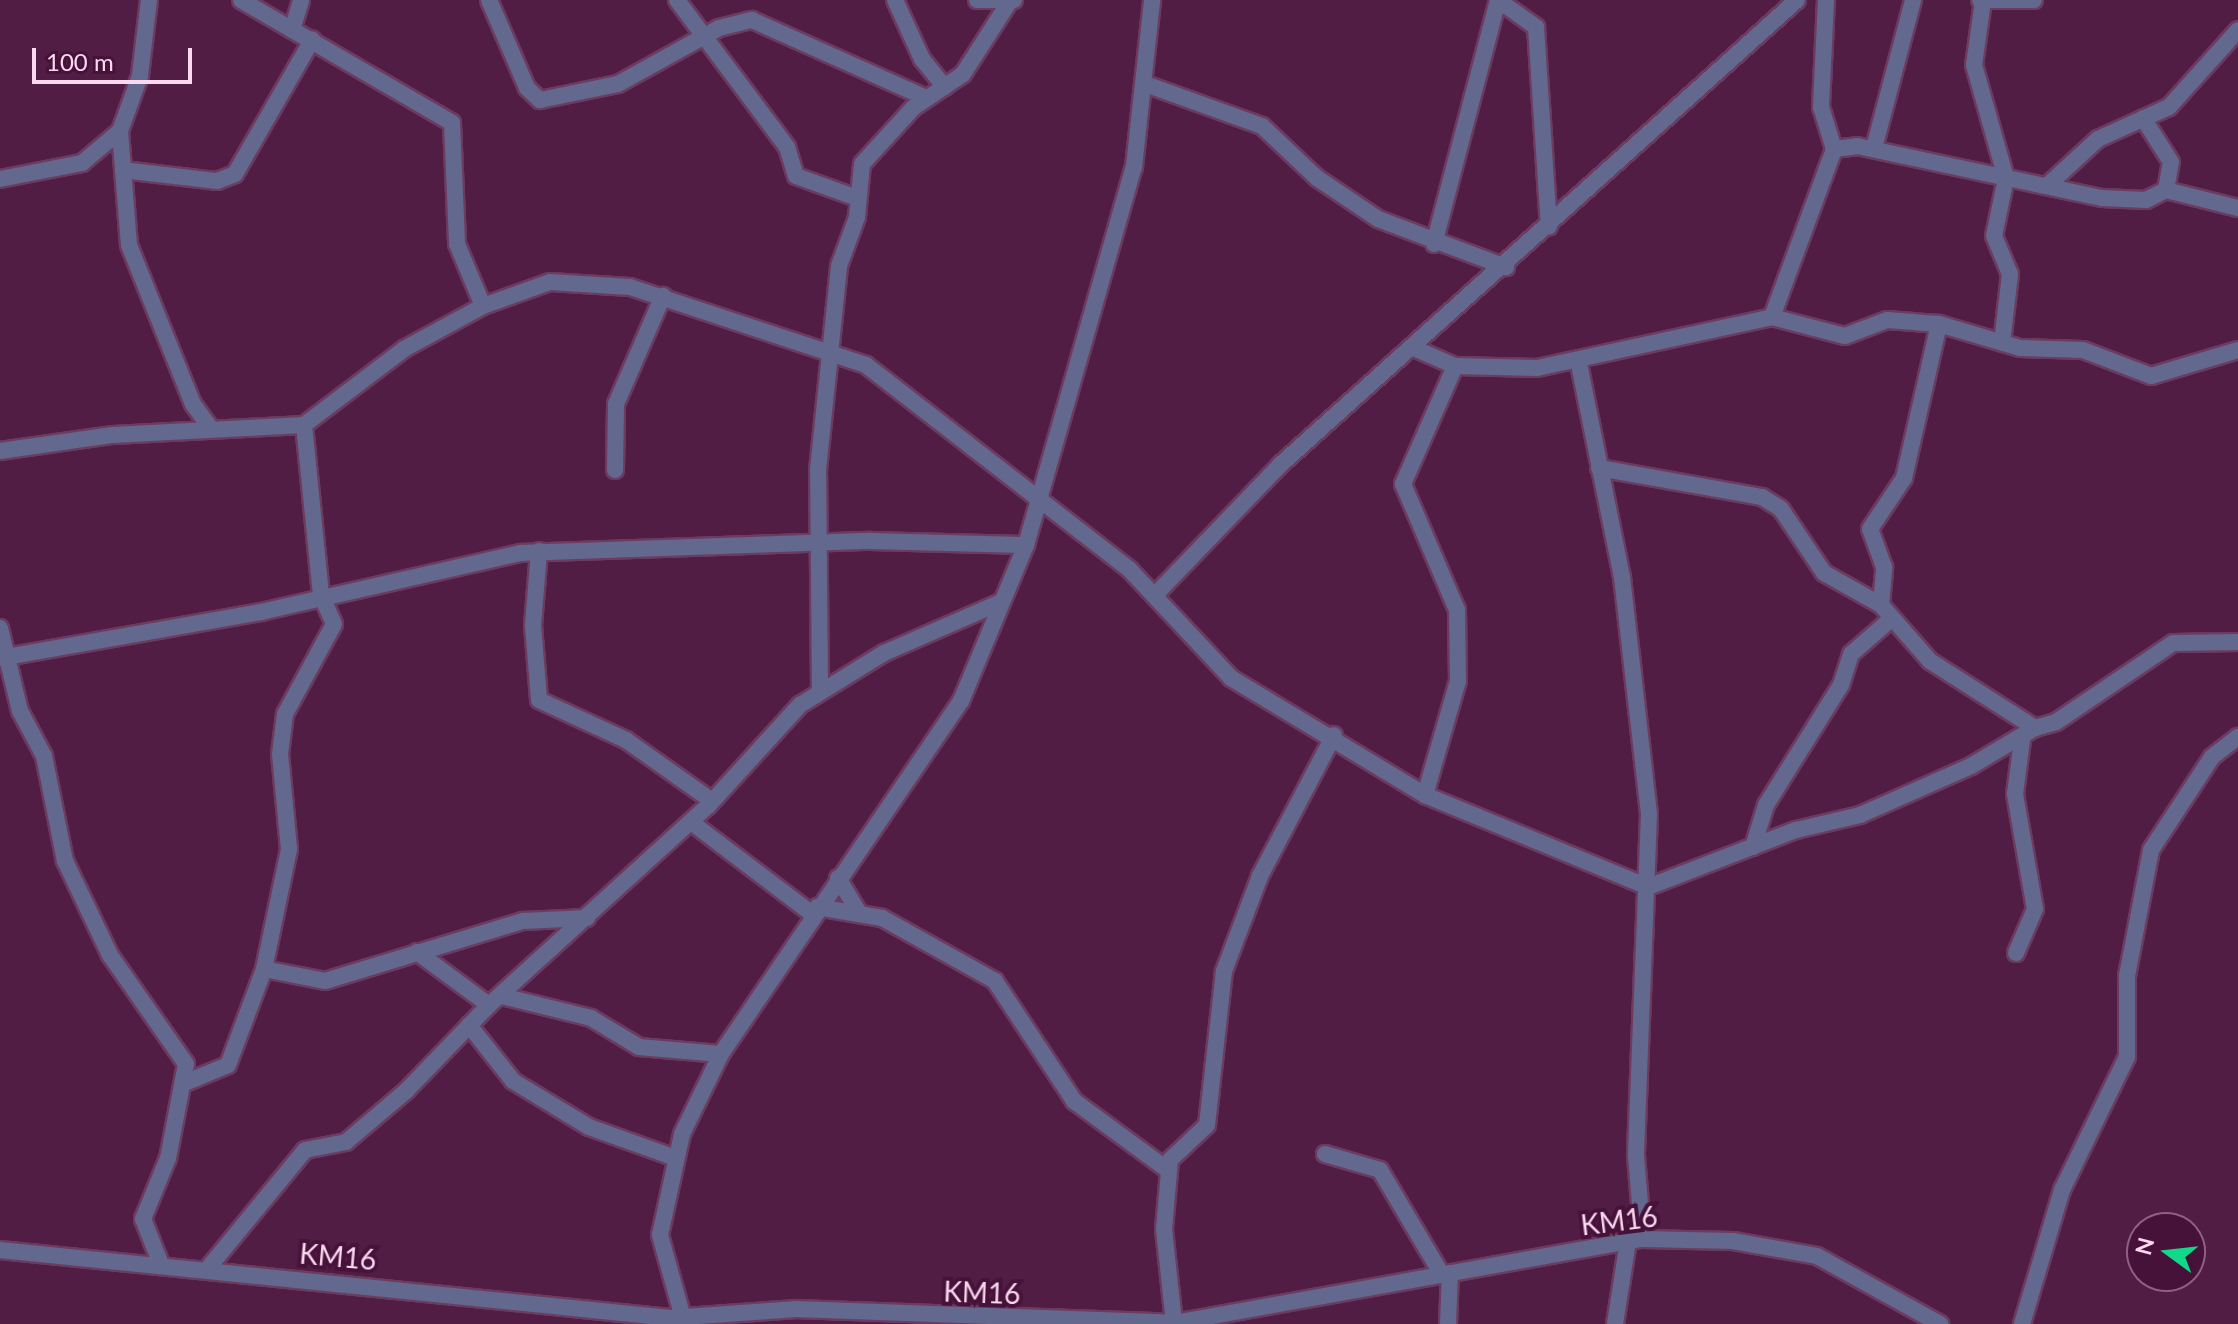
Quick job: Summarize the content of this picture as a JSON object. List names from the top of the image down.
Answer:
{
  "streets": {
    "street": ["KM16"]
  },
  "scale_bar": "100 m",
  "north": "left"
}
